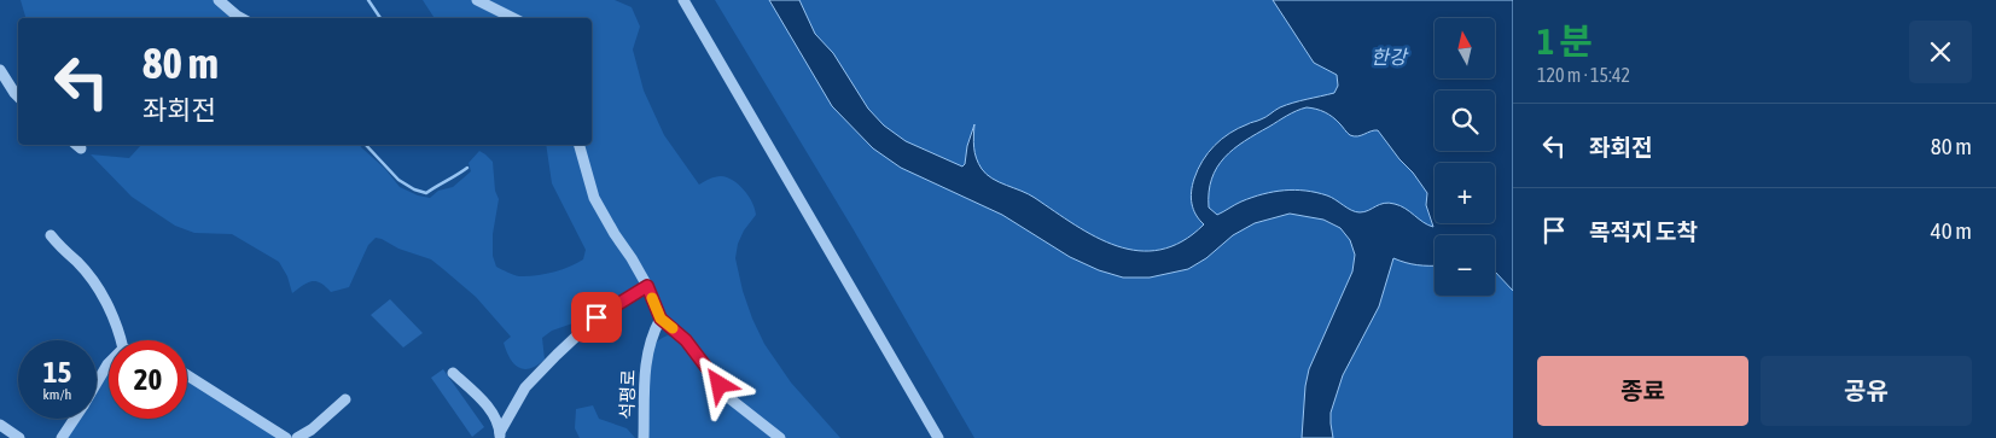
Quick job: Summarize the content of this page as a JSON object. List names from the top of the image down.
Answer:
{
  "streets": {
    "street": ["석평로"]
  },
  "water": ["한강"],
  "north": "top",
  "page": {
    "heading": ["1 분", "120 m · 15:42"],
    "map_buttons": ["+", "−"],
    "turn": ["80 m", "좌회전"],
    "list": [
      {
        "name": "좌회전",
        "value": "80 m"
      },
      {
        "name": "목적지 도착",
        "value": "40 m"
      }
    ],
    "speed": "15 km/h",
    "limit": "20",
    "buttons": ["종료", "공유"]
  }
}
